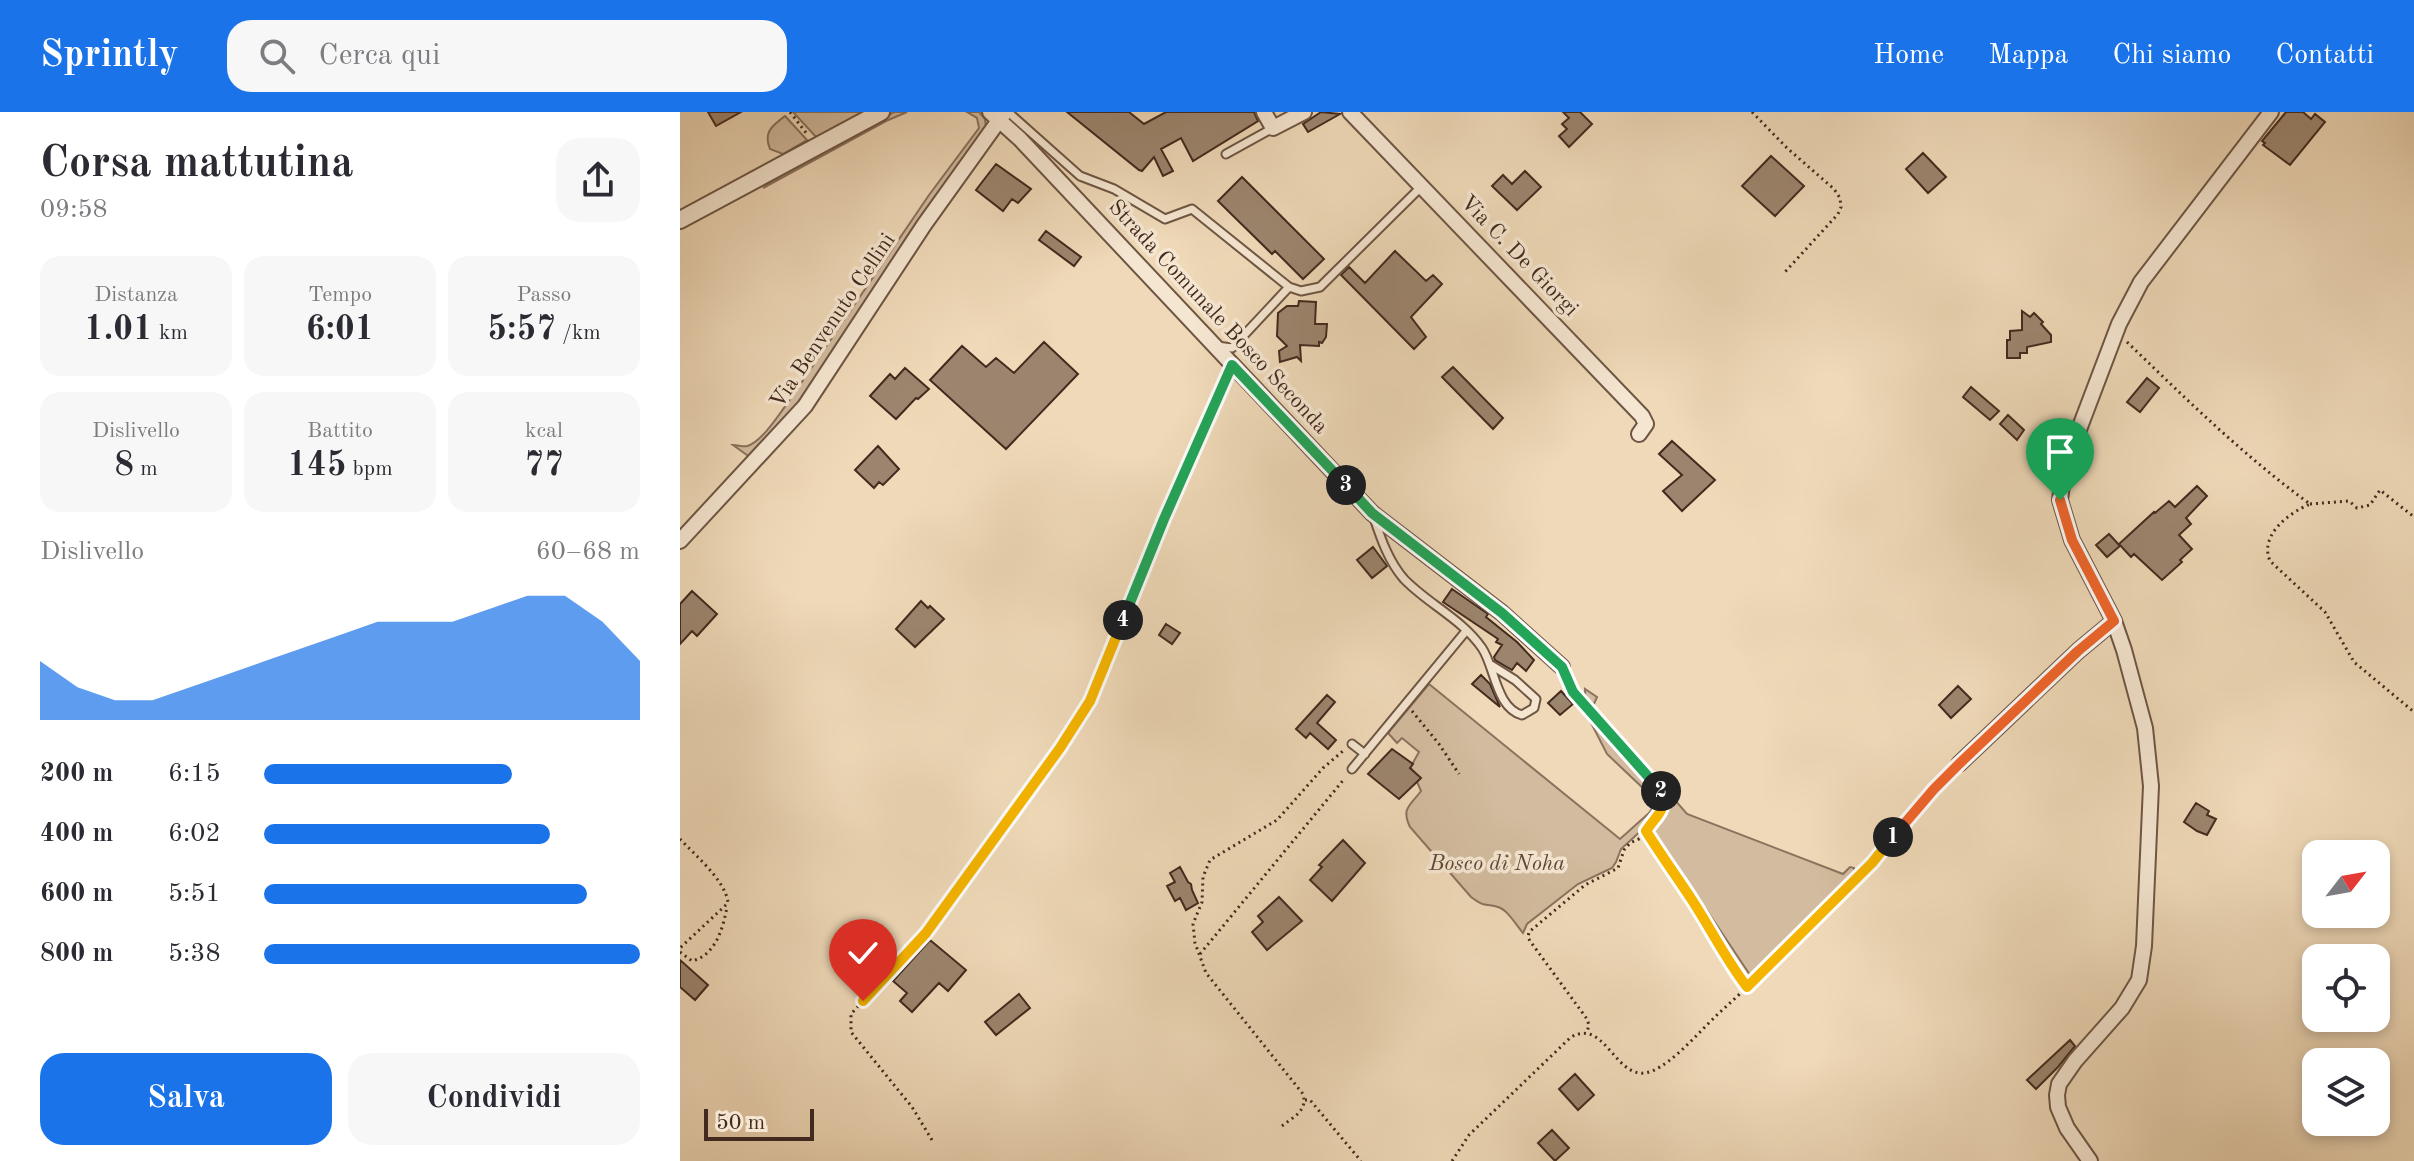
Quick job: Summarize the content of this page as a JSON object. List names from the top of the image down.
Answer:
{
  "streets": {
    "street": ["Via C. De Giorgi", "Strada Comunale Bosco Seconda", "Via Benvenuto Cellini"]
  },
  "crossings": [
    ["Strada Comunale Bosco Seconda", "Via Benvenuto Cellini"]
  ],
  "parks": ["Bosco di Noha"],
  "scale_bar": "50 m",
  "north": "top right",
  "page": {
    "header": "Sprintly",
    "search": "Cerca qui",
    "nav": [
      "Home",
      "Mappa",
      "Chi siamo",
      "Contatti"
    ],
    "heading": ["Corsa mattutina", "09:58"],
    "stats": [
      ["Distanza", "1.01 km"],
      ["Tempo", "6:01"],
      ["Passo", "5:57 /km"],
      ["Dislivello", "8 m"],
      ["Battito", "145 bpm"],
      ["kcal", "77"]
    ],
    "pins": [
      "3",
      "4",
      "2",
      "1"
    ],
    "chart": ["Dislivello", "60–68 m"],
    "list": [
      {
        "name": "200 m",
        "note": "6:15"
      },
      {
        "name": "400 m",
        "note": "6:02"
      },
      {
        "name": "600 m",
        "note": "5:51"
      },
      {
        "name": "800 m",
        "note": "5:38"
      }
    ],
    "buttons": ["Salva", "Condividi"],
    "scale": "50 m"
  }
}
